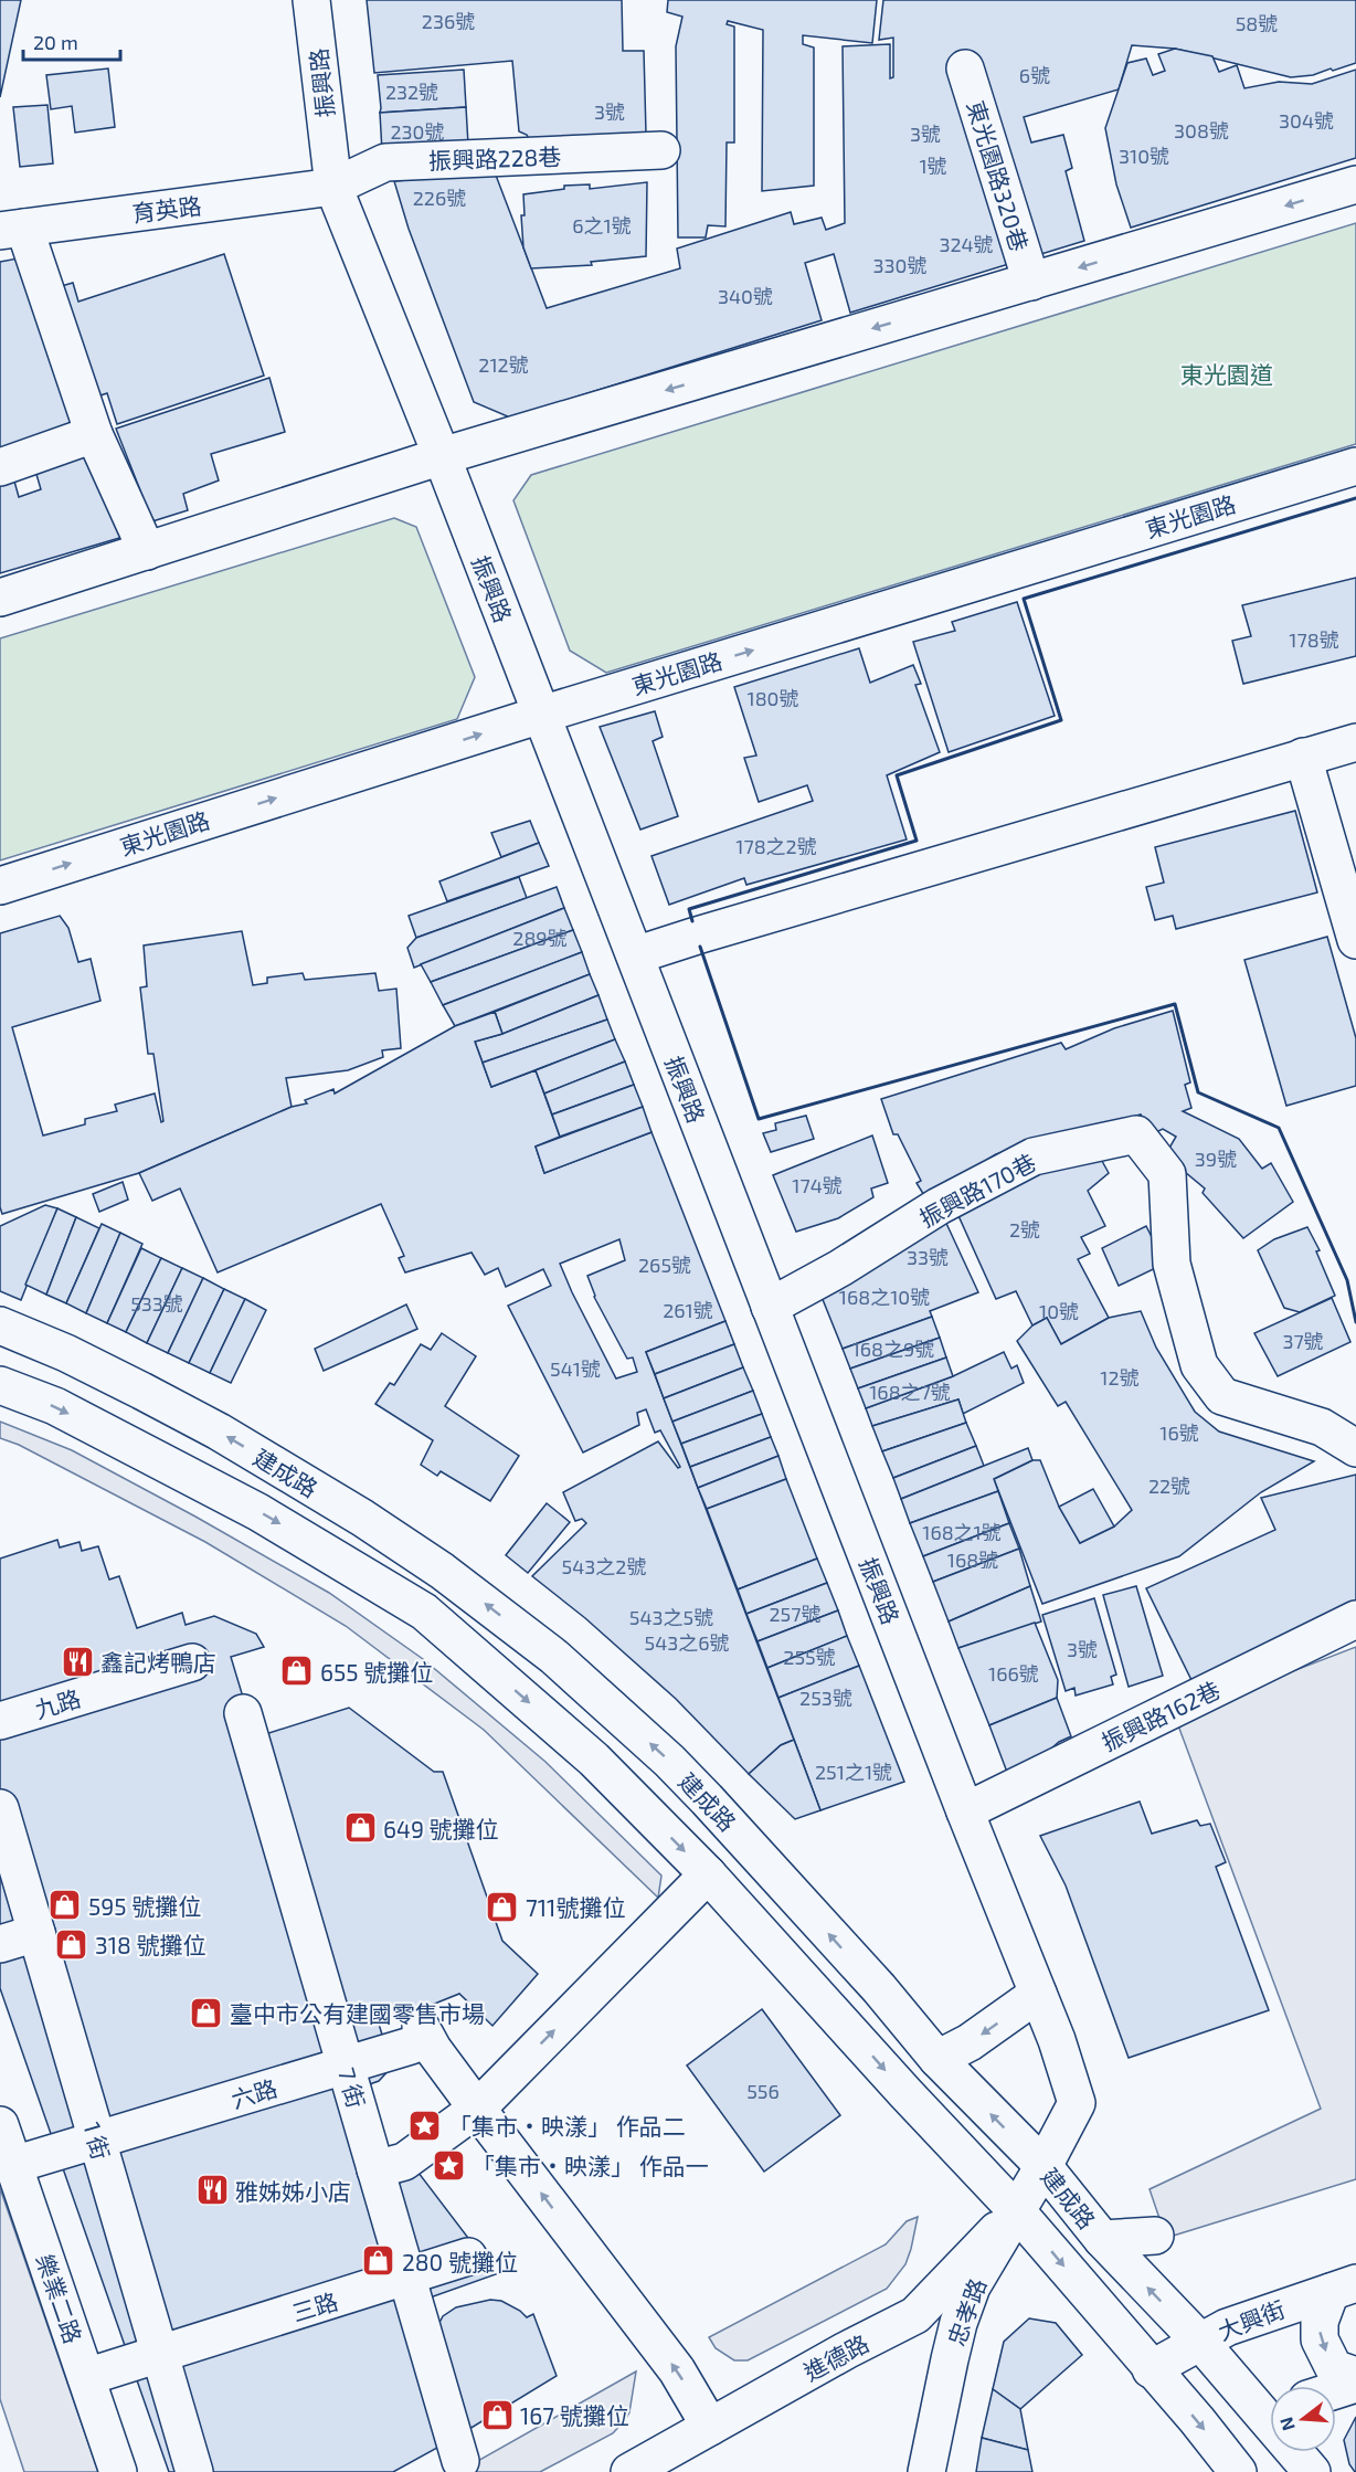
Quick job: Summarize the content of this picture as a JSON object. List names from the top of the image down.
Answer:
{
  "streets": {
    "main road": [
      "振興路",
      "振興路228巷",
      "東光園路320巷",
      "育英路",
      "東光園路",
      "振興路170巷",
      "建成路",
      "九路",
      "振興路162巷",
      "7 街",
      "六路",
      "1 街",
      "樂業二路",
      "三路",
      "忠孝路",
      "大興街",
      "進德路"
    ]
  },
  "crossings": [
    ["振興路", "振興路228巷"],
    ["振興路", "育英路"],
    ["振興路", "東光園路"],
    ["振興路", "振興路170巷"],
    ["振興路", "建成路"],
    ["振興路", "振興路162巷"],
    ["振興路", "忠孝路"],
    ["振興路228巷", "育英路"],
    ["建成路", "忠孝路"],
    ["建成路", "大興街"],
    ["建成路", "進德路"],
    ["7 街", "六路"],
    ["7 街", "三路"],
    ["六路", "1 街"],
    ["六路", "樂業二路"],
    ["1 街", "三路"],
    ["樂業二路", "三路"],
    ["忠孝路", "進德路"]
  ],
  "parks": ["東光園道"],
  "places": {
    "restaurant": ["鑫記烤鴨店", "雅姊姊小店"],
    "shop": [
      "655 號攤位",
      "649 號攤位",
      "595 號攤位",
      "711號攤位",
      "318 號攤位",
      "臺中市公有建國零售市場",
      "280 號攤位",
      "167 號攤位"
    ],
    "place": ["「集市‧映漾」 作品二", "「集市‧映漾」 作品一"]
  },
  "house_numbers": [
    "236號",
    "58號",
    "6號",
    "232號",
    "3號",
    "304號",
    "308號",
    "230號",
    "3號",
    "310號",
    "1號",
    "226號",
    "6之1號",
    "324號",
    "330號",
    "340號",
    "212號",
    "178號",
    "180號",
    "178之2號",
    "289號",
    "39號",
    "174號",
    "2號",
    "33號",
    "265號",
    "168之10號",
    "533號",
    "261號",
    "10號",
    "37號",
    "168之9號",
    "541號",
    "12號",
    "168之7號",
    "16號",
    "22號",
    "168之1號",
    "168號",
    "543之2號",
    "257號",
    "543之5號",
    "543之6號",
    "3號",
    "255號",
    "166號",
    "253號",
    "251之1號",
    "556"
  ],
  "scale_bar": "20 m",
  "north": "left"
}
